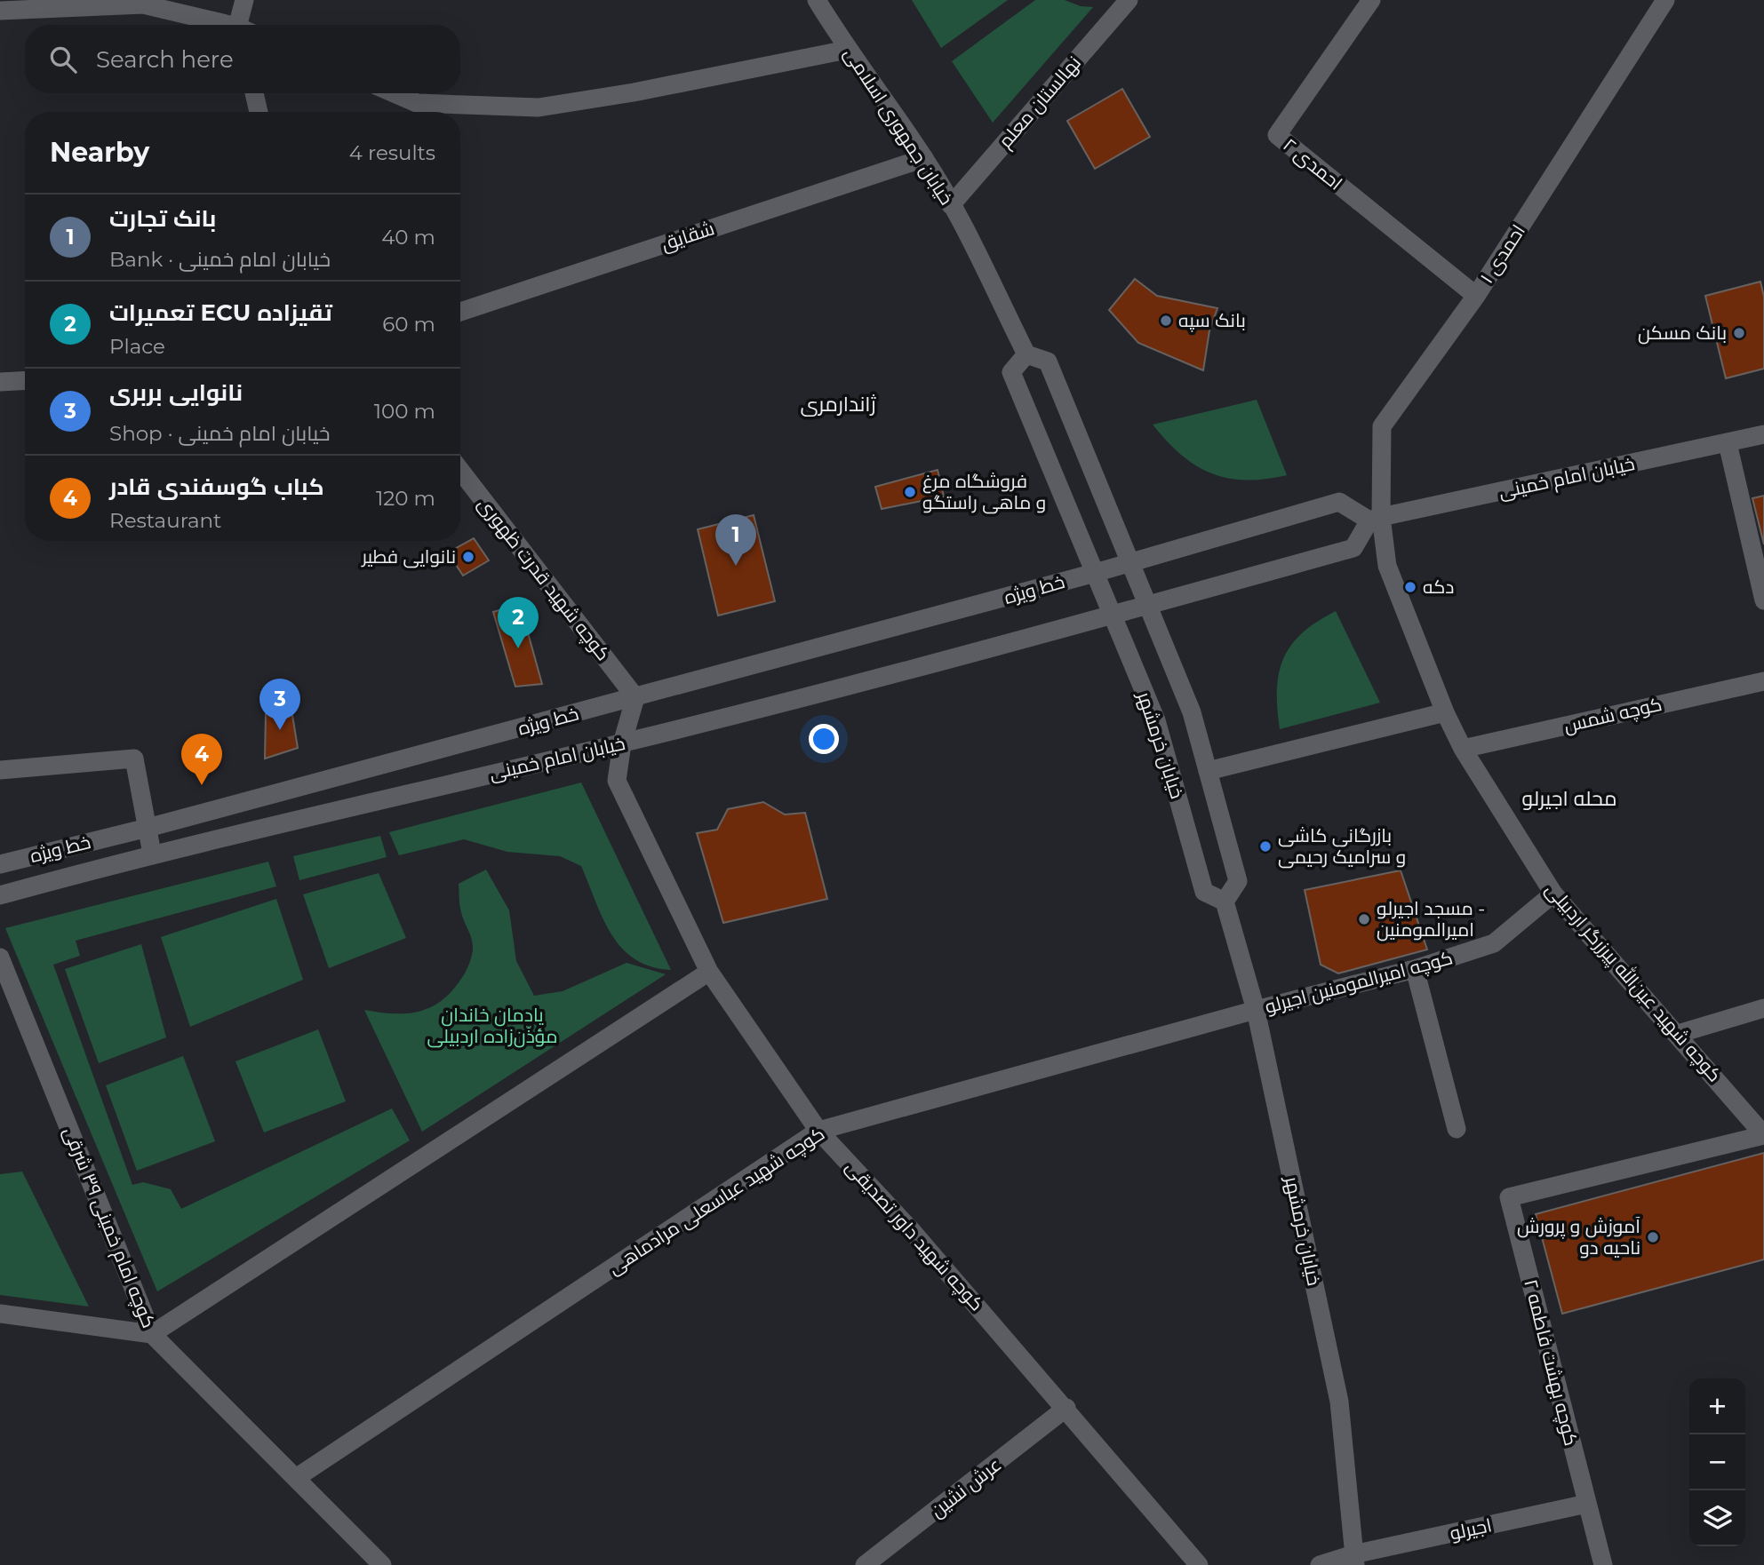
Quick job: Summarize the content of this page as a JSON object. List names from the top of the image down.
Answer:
{
  "streets": {
    "street": [
      "نهالستان معلم",
      "خیابان جمهوری اسلامی",
      "احمدی ۲",
      "شقایق",
      "احمدی ۱",
      "خیابان امام خمینی",
      "کوچه شهید قدرت ظهوری",
      "خط ویژه",
      "کوچه شمس",
      "خیابان خرمشهر",
      "کوچه امیرالمومنین اجیرلو",
      "کوچه شهید عین‌الله پیرزرگر اردبیلی",
      "کوچه شهید عباسعلی مرادماهی",
      "کوچه امام خمینی ۳۹ شرقی",
      "کوچه شهید داور تصدیقی",
      "کوچه بهشت فاطمه ۲",
      "عرش نشین",
      "اجیرلو"
    ]
  },
  "crossings": [
    ["نهالستان معلم", "خیابان جمهوری اسلامی"],
    ["خیابان جمهوری اسلامی", "شقایق"],
    ["احمدی ۲", "احمدی ۱"],
    ["احمدی ۱", "خیابان امام خمینی"],
    ["احمدی ۱", "کوچه شهید عین‌الله پیرزرگر اردبیلی"],
    ["خیابان امام خمینی", "خیابان خرمشهر"],
    ["خیابان امام خمینی", "کوچه شهید عین‌الله پیرزرگر اردبیلی"],
    ["خیابان امام خمینی", "کوچه شهید داور تصدیقی"],
    ["کوچه شهید قدرت ظهوری", "خط ویژه"],
    ["کوچه شهید قدرت ظهوری", "کوچه شهید داور تصدیقی"],
    ["خط ویژه", "خیابان خرمشهر"],
    ["خط ویژه", "کوچه شهید داور تصدیقی"],
    ["کوچه شمس", "کوچه شهید عین‌الله پیرزرگر اردبیلی"],
    ["خیابان خرمشهر", "کوچه امیرالمومنین اجیرلو"],
    ["خیابان خرمشهر", "کوچه شهید عباسعلی مرادماهی"],
    ["خیابان خرمشهر", "اجیرلو"],
    ["کوچه امیرالمومنین اجیرلو", "کوچه شهید عین‌الله پیرزرگر اردبیلی"],
    ["کوچه امیرالمومنین اجیرلو", "کوچه شهید عباسعلی مرادماهی"],
    ["کوچه شهید عین‌الله پیرزرگر اردبیلی", "کوچه بهشت فاطمه ۲"],
    ["کوچه شهید عباسعلی مرادماهی", "کوچه امام خمینی ۳۹ شرقی"],
    ["کوچه شهید عباسعلی مرادماهی", "کوچه شهید داور تصدیقی"],
    ["کوچه شهید داور تصدیقی", "عرش نشین"],
    ["کوچه بهشت فاطمه ۲", "اجیرلو"]
  ],
  "districts": ["ژاندارمری", "محله اجیرلو"],
  "parks": ["یادمان خاندان مؤذّن‌زاده اردبیلی"],
  "places": [
    "بانک سپه",
    "بانک مسکن",
    "فروشگاه مرغ و ماهی راستگو",
    "نانوایی فطیر",
    "دکه",
    "بازرگانی کاشی و سرامیک رحیمی",
    "مسجد اجیرلو - امیرالمومنین",
    "آموزش و پرورش ناحیه دو"
  ],
  "page": {
    "search": "Search here",
    "heading": ["Nearby", "4 results"],
    "list": [
      {
        "mark": "1",
        "name": "بانک تجارت",
        "note": "Bank · خیابان امام خمینی",
        "value": "40 m"
      },
      {
        "mark": "2",
        "name": "تعمیرات ECU تقیزاده",
        "note": "Place",
        "value": "60 m"
      },
      {
        "mark": "3",
        "name": "نانوایی بربری",
        "note": "Shop · خیابان امام خمینی",
        "value": "100 m"
      },
      {
        "mark": "4",
        "name": "کباب گوسفندی قادر",
        "note": "Restaurant",
        "value": "120 m"
      }
    ],
    "pins": [
      "1",
      "2",
      "3",
      "4"
    ],
    "map_buttons": ["+", "−"]
  }
}
